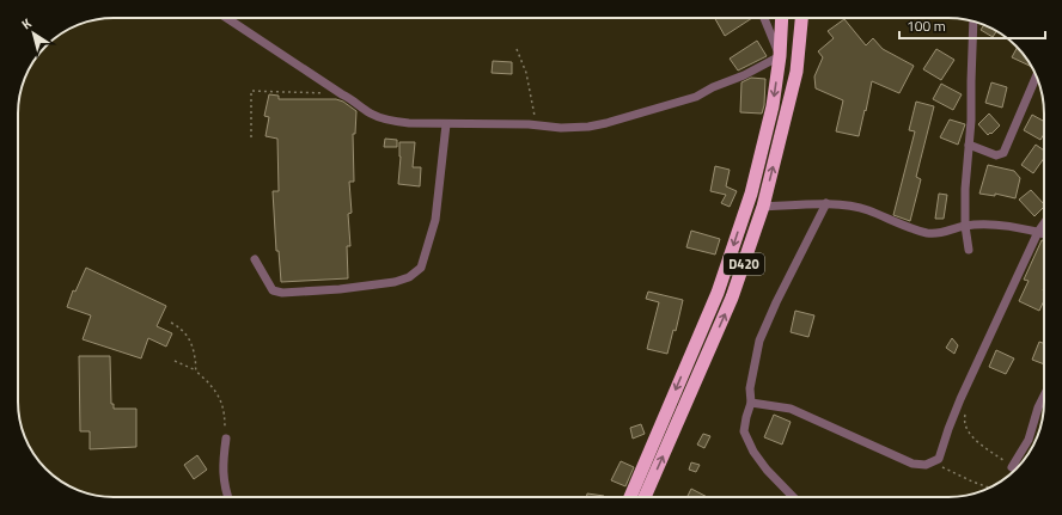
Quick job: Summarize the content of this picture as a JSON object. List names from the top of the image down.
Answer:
{
  "streets": {
    "highway": ["D420"]
  },
  "scale_bar": "100 m",
  "north": "top left"
}
